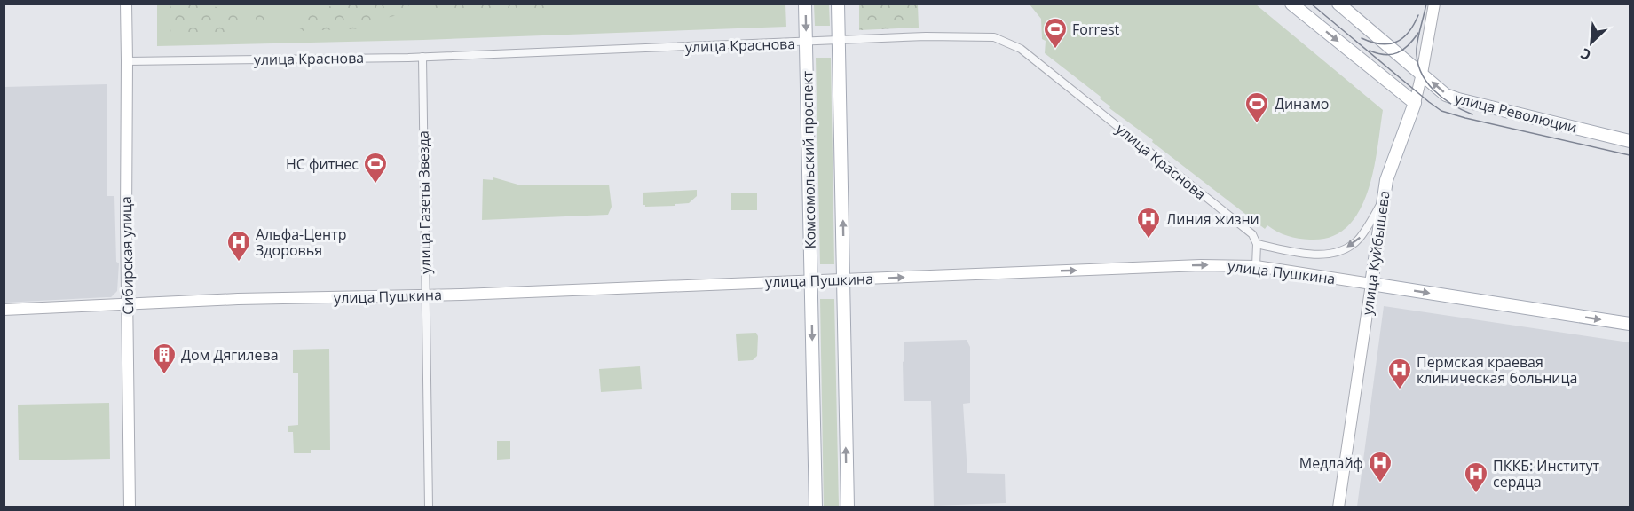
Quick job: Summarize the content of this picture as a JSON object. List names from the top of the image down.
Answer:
{
  "streets": {
    "main road": [
      "улица Революции",
      "Комсомольский проспект",
      "улица Куйбышева",
      "Сибирская улица",
      "улица Пушкина"
    ],
    "street": ["улица Краснова", "улица Газеты Звезда"]
  },
  "crossings": [
    ["улица Краснова", "Комсомольский проспект"],
    ["улица Краснова", "улица Газеты Звезда"],
    ["улица Краснова", "Сибирская улица"],
    ["улица Революции", "улица Куйбышева"],
    ["Комсомольский проспект", "улица Пушкина"],
    ["улица Газеты Звезда", "улица Пушкина"],
    ["улица Куйбышева", "улица Пушкина"],
    ["Сибирская улица", "улица Пушкина"]
  ],
  "one_way": ["улица Революции", "улица Пушкина"],
  "places": {
    "sports": ["Forrest", "Динамо", "НС фитнес"],
    "hospital": [
      "Линия жизни",
      "Альфа-Центр Здоровья",
      "Пермская краевая клиническая больница",
      "Медлайф",
      "ПККБ: Институт сердца"
    ],
    "building": ["Дом Дягилева"]
  },
  "north": "bottom left"
}
